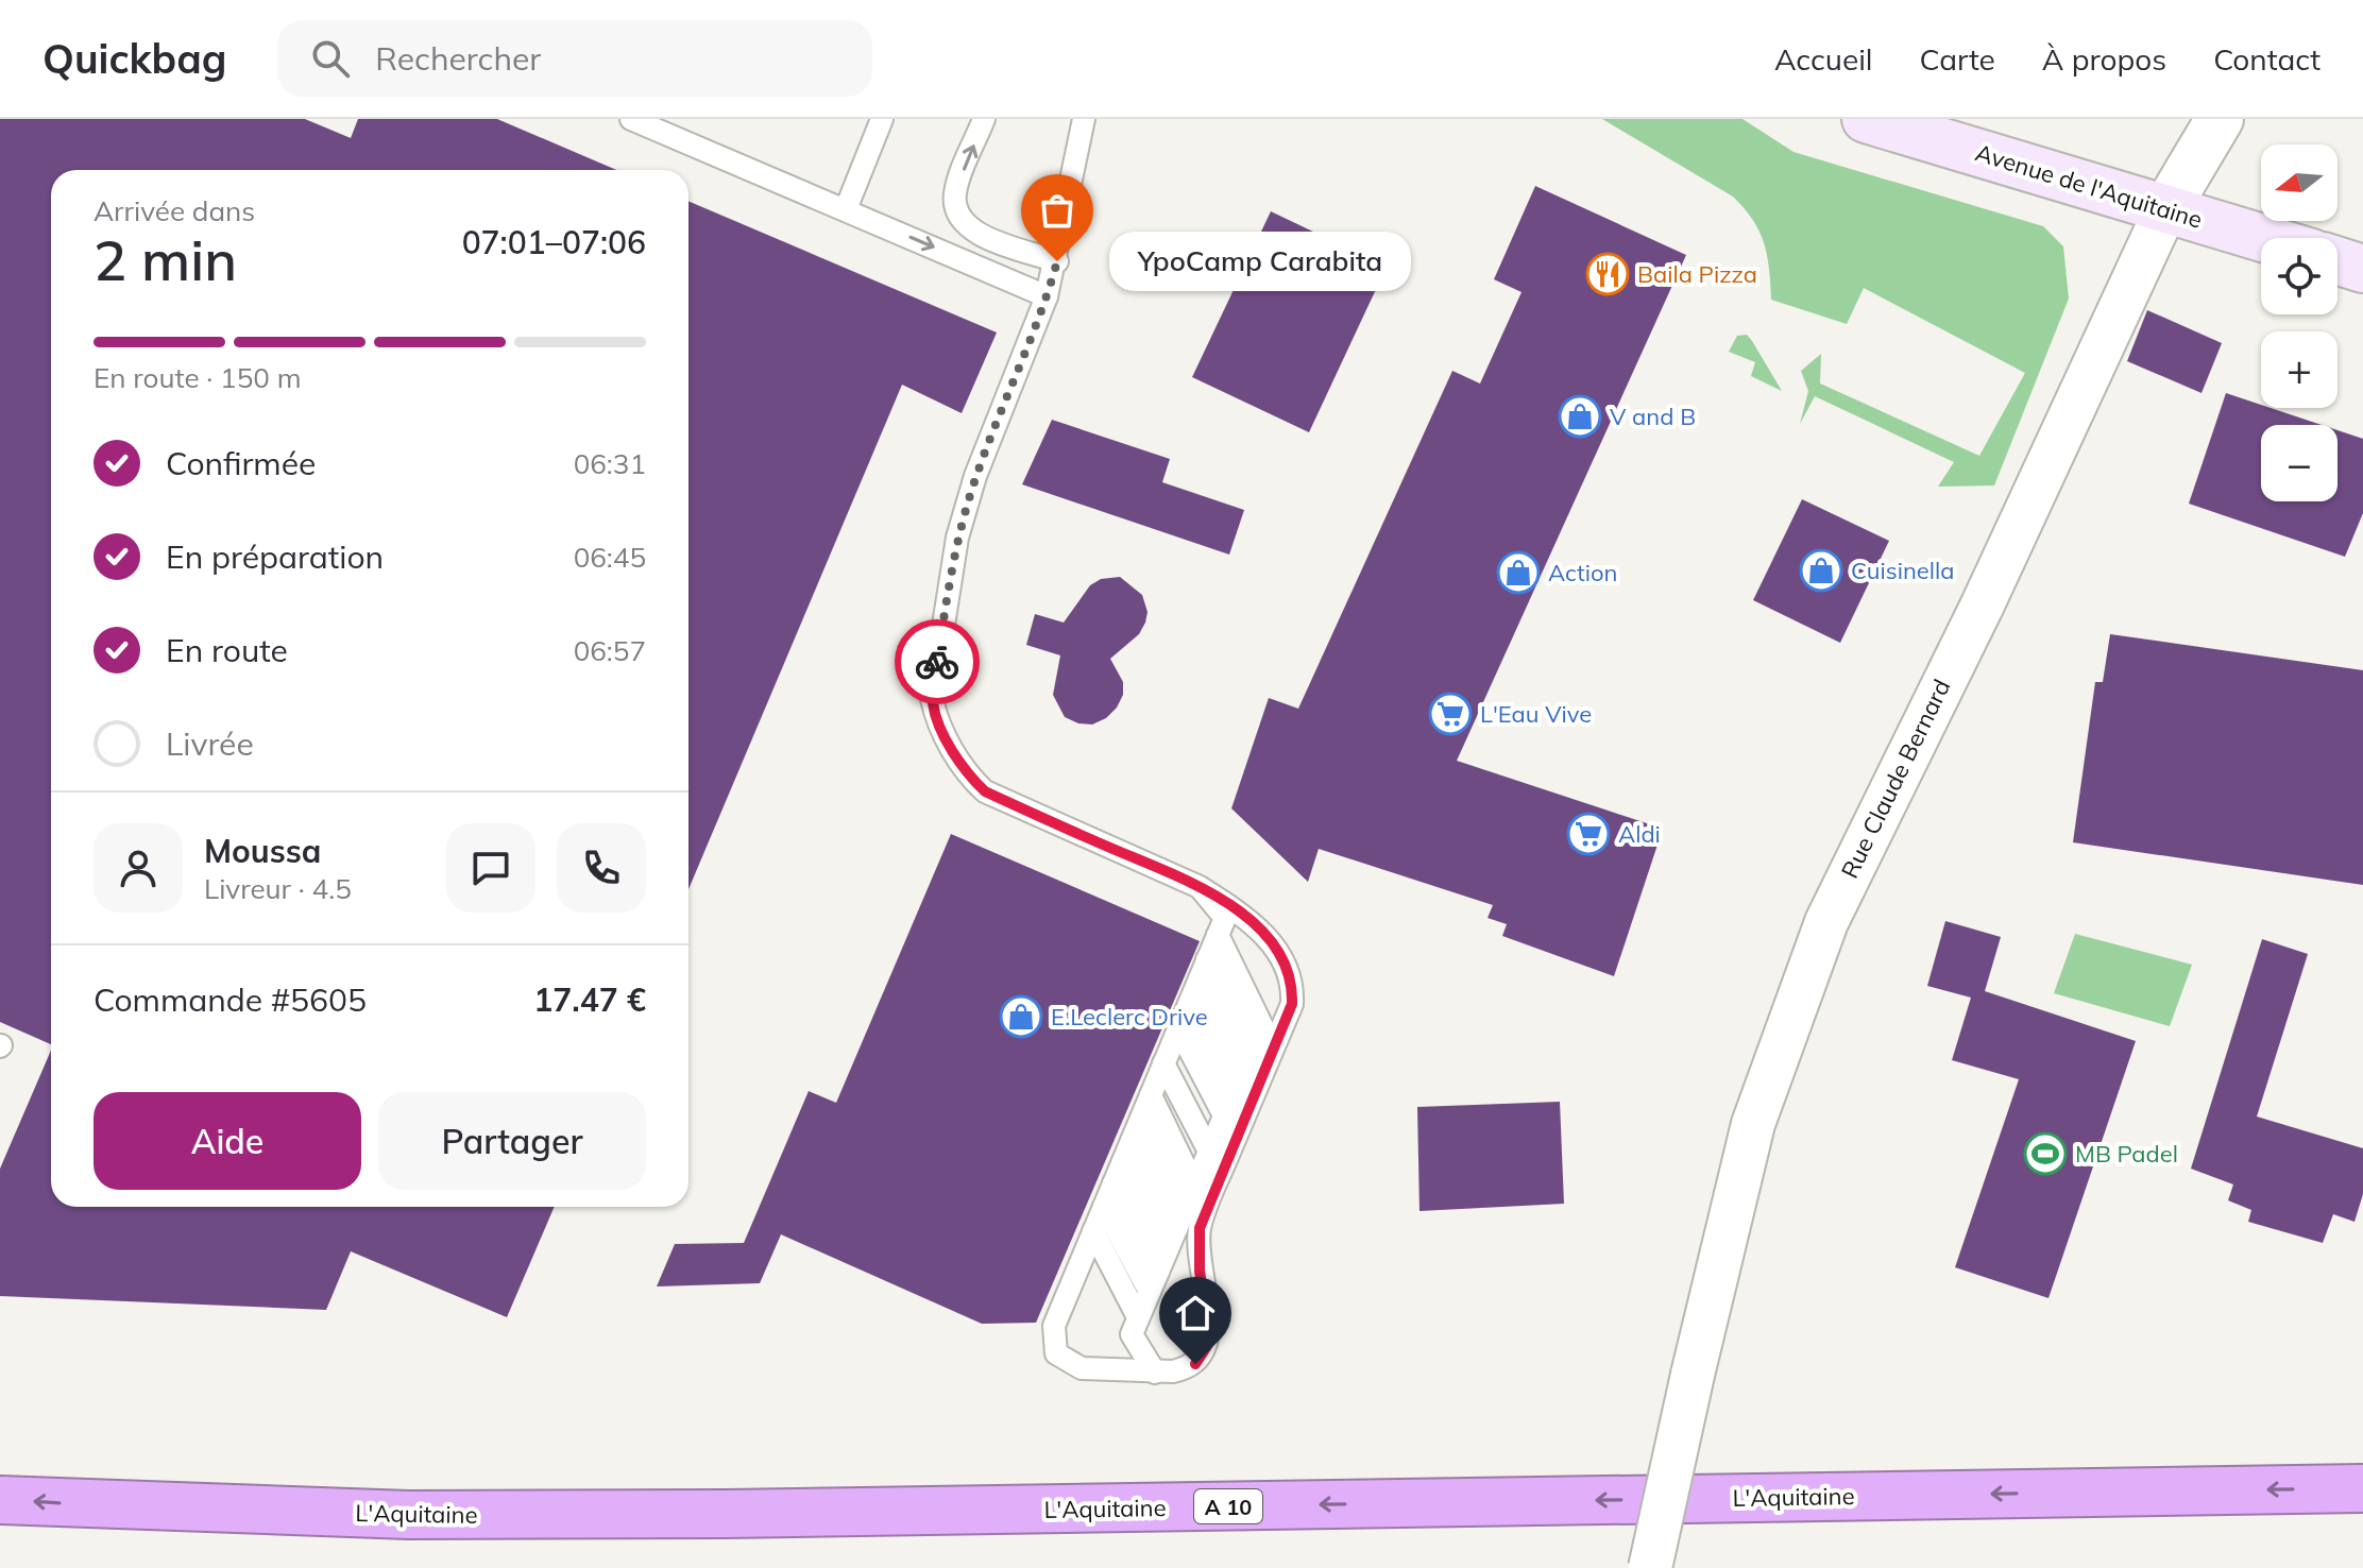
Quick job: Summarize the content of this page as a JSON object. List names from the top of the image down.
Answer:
{
  "streets": {
    "highway": ["L'Aquitaine", "A 10"],
    "main road": ["Avenue de l'Aquitaine"],
    "street": ["Rue Claude Bernard"]
  },
  "crossings": [
    ["Avenue de l'Aquitaine", "Rue Claude Bernard"]
  ],
  "one_way": ["L'Aquitaine"],
  "places": {
    "other": ["YpoCamp Carabita"],
    "restaurant": ["Baila Pizza"],
    "shop": [
      "V and B",
      "Cuisinella",
      "Action",
      "E.Leclerc Drive"
    ],
    "supermarket": ["L'Eau Vive", "Aldi"],
    "sports": ["MB Padel"]
  },
  "north": "left",
  "page": {
    "header": "Quickbag",
    "search": "Rechercher",
    "nav": [
      "Accueil",
      "Carte",
      "À propos",
      "Contact"
    ],
    "map_buttons": ["+", "−"],
    "heading": ["2 min", "Arrivée dans", "07:01–07:06"],
    "panel": [
      "Moussa",
      "Livreur · 4.5",
      "Commande #5605",
      "17.47 €"
    ],
    "bubble": "YpoCamp Carabita",
    "bar": "En route · 150 m",
    "list": [
      ["Confirmée", "06:31"],
      ["En préparation", "06:45"],
      ["En route", "06:57"],
      "Livrée"
    ],
    "buttons": ["Aide", "Partager"]
  }
}
